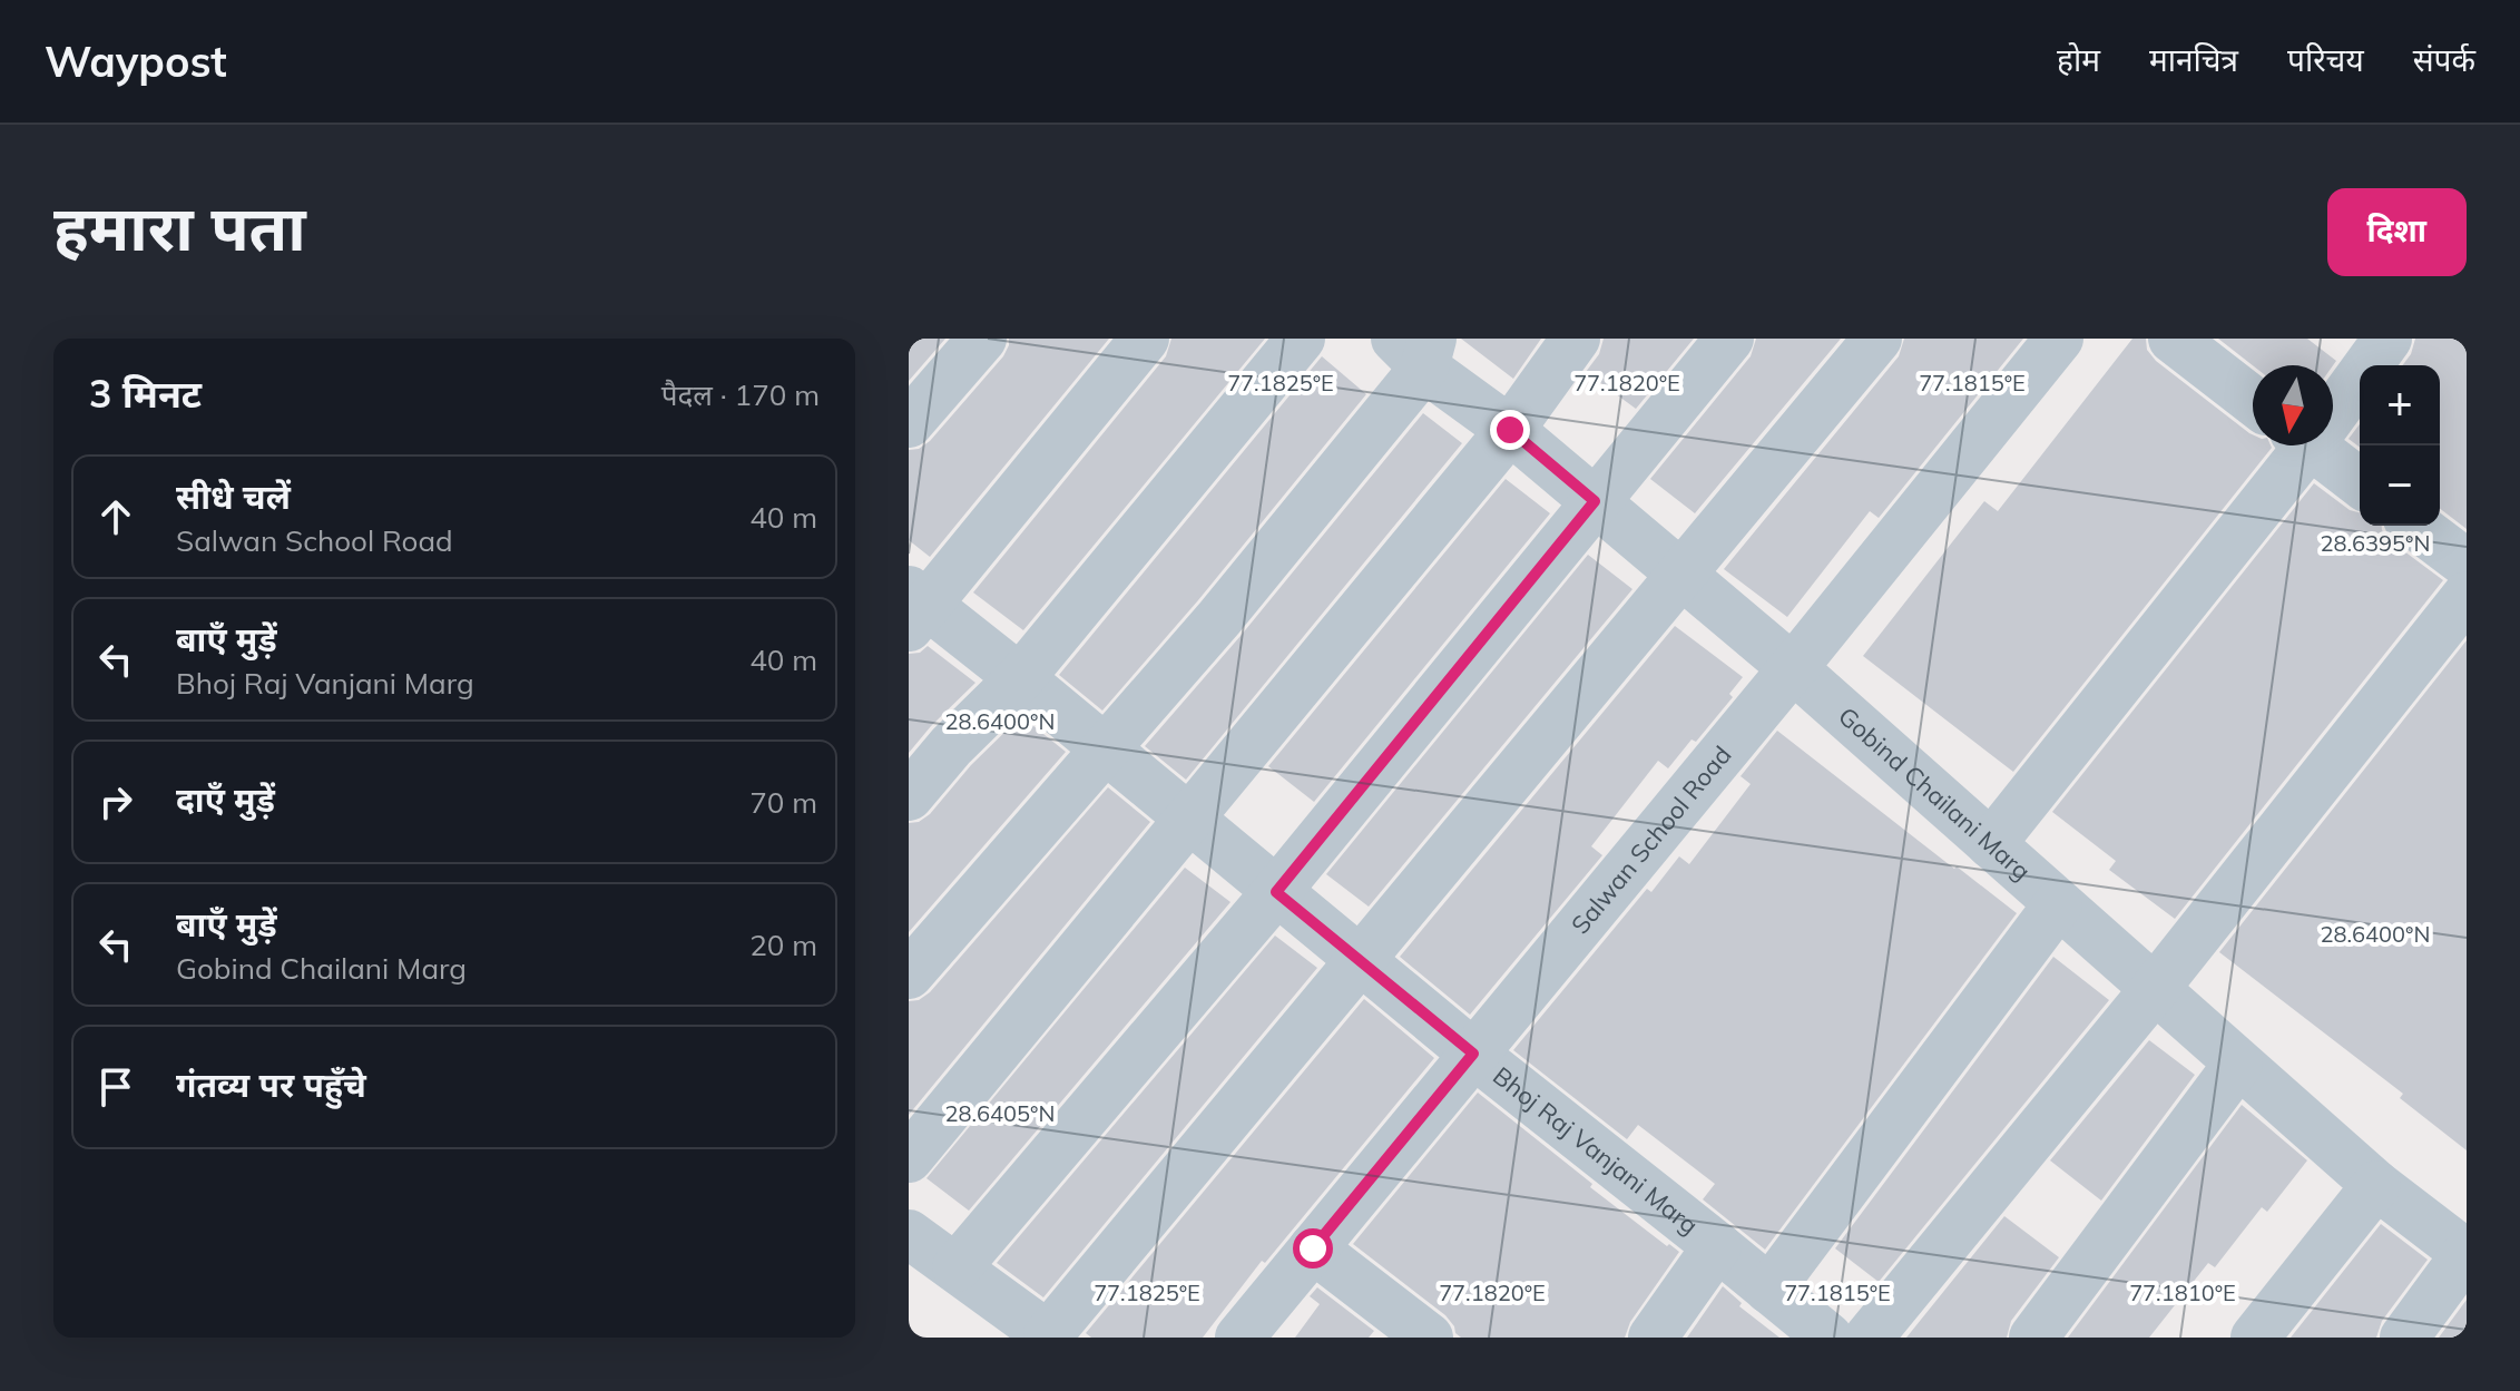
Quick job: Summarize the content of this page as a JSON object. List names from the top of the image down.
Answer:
{
  "streets": {
    "street": ["Gobind Chailani Marg", "Salwan School Road", "Bhoj Raj Vanjani Marg"]
  },
  "crossings": [
    ["Gobind Chailani Marg", "Salwan School Road"],
    ["Salwan School Road", "Bhoj Raj Vanjani Marg"]
  ],
  "north": "bottom",
  "page": {
    "header": "Waypost",
    "nav": [
      "होम",
      "मानचित्र",
      "परिचय",
      "संपर्क"
    ],
    "title": "हमारा पता",
    "buttons": "दिशा",
    "heading": ["3 मिनट", "पैदल · 170 m"],
    "map_buttons": ["+", "−"],
    "list": [
      ["सीधे चलें", "Salwan School Road", "40 m"],
      ["बाएँ मुड़ें", "Bhoj Raj Vanjani Marg", "40 m"],
      ["दाएँ मुड़ें", "70 m"],
      ["बाएँ मुड़ें", "Gobind Chailani Marg", "20 m"],
      "गंतव्य पर पहुँचे"
    ]
  },
  "coordinates": [
    "77.1825°E",
    "77.1820°E",
    "77.1815°E",
    "28.6395°N",
    "28.6400°N",
    "28.6405°N",
    "77.1810°E"
  ]
}
